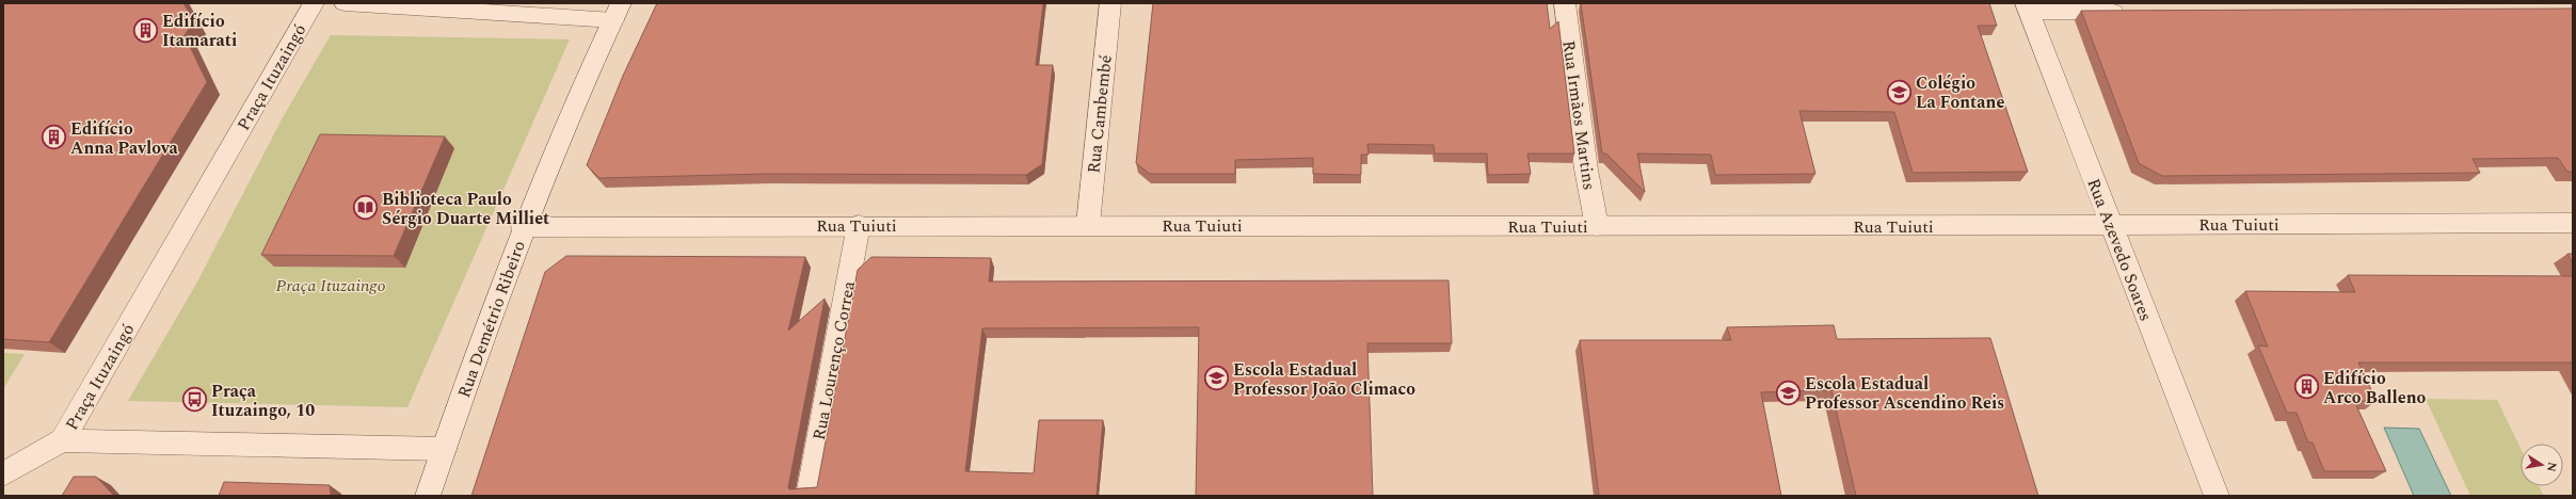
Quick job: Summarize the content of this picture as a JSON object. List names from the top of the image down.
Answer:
{
  "streets": {
    "street": [
      "Praça Ituzaingó",
      "Rua Cambembé",
      "Rua Irmãos Martins",
      "Rua Tuiuti",
      "Rua Azevedo Soares",
      "Rua Demétrio Ribeiro",
      "Rua Lourenço Correa"
    ]
  },
  "crossings": [
    ["Praça Ituzaingó", "Rua Demétrio Ribeiro"],
    ["Rua Cambembé", "Rua Tuiuti"],
    ["Rua Irmãos Martins", "Rua Tuiuti"],
    ["Rua Tuiuti", "Rua Azevedo Soares"],
    ["Rua Tuiuti", "Rua Demétrio Ribeiro"],
    ["Rua Tuiuti", "Rua Lourenço Correa"]
  ],
  "parks": ["Praça Ituzaingo"],
  "places": {
    "building": ["Edifício Itamarati", "Edifício Anna Pavlova", "Edifício Arco Balleno"],
    "school or university": ["Colégio La Fontane", "Escola Estadual Professor João Climaco", "Escola Estadual Professor Ascendino Reis"],
    "library": ["Biblioteca Paulo Sérgio Duarte Milliet"],
    "bus stop": ["Praça Ituzaingo, 10"]
  },
  "north": "right"
}
